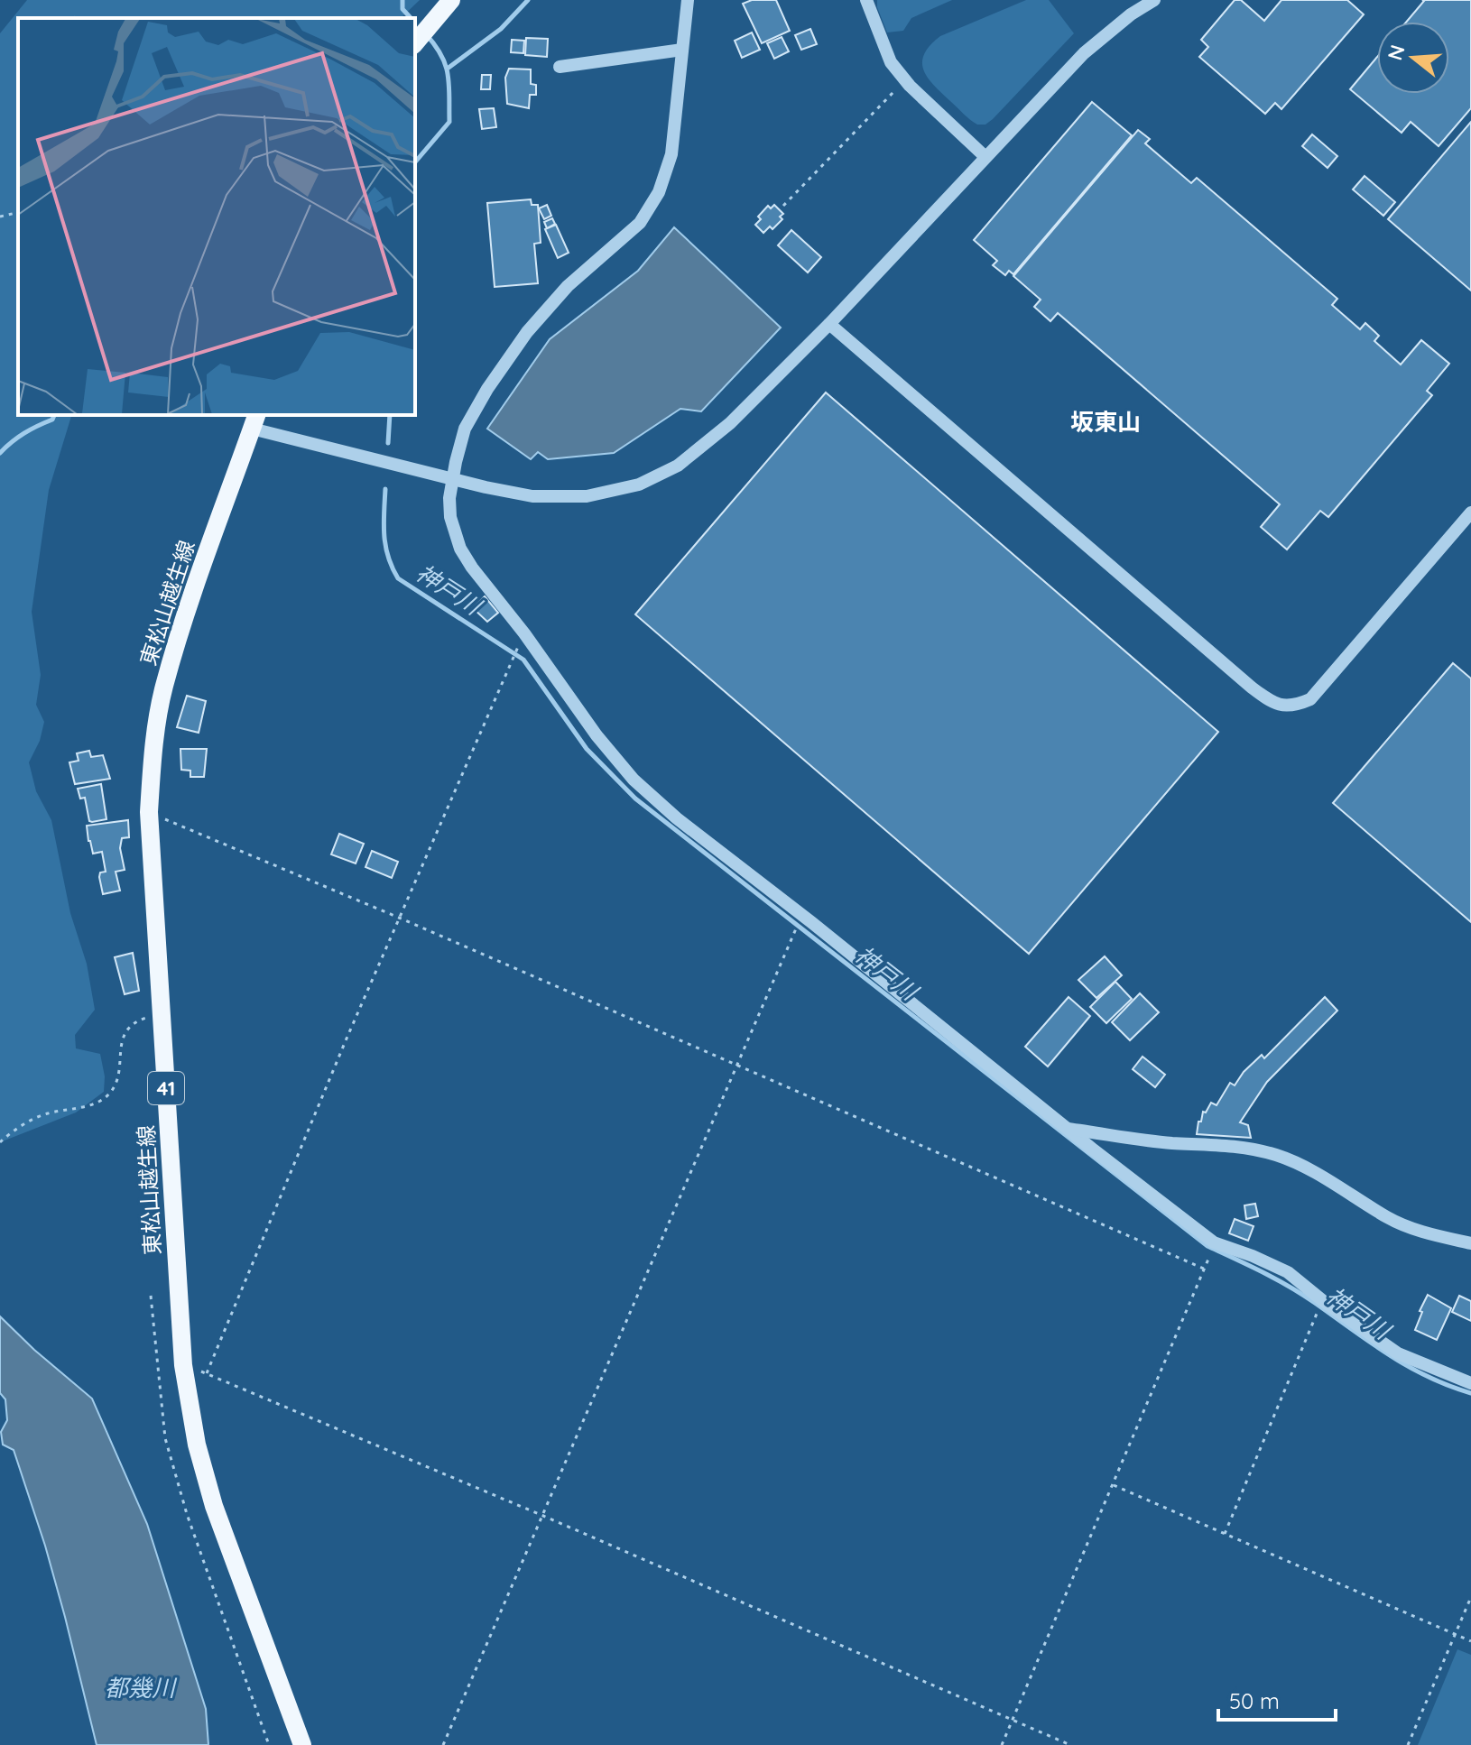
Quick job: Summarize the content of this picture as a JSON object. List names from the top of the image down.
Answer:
{
  "streets": {
    "main road": ["東松山越生線", "41"]
  },
  "districts": ["坂東山"],
  "water": ["神戸川", "都幾川"],
  "scale_bar": "50 m",
  "north": "left"
}
